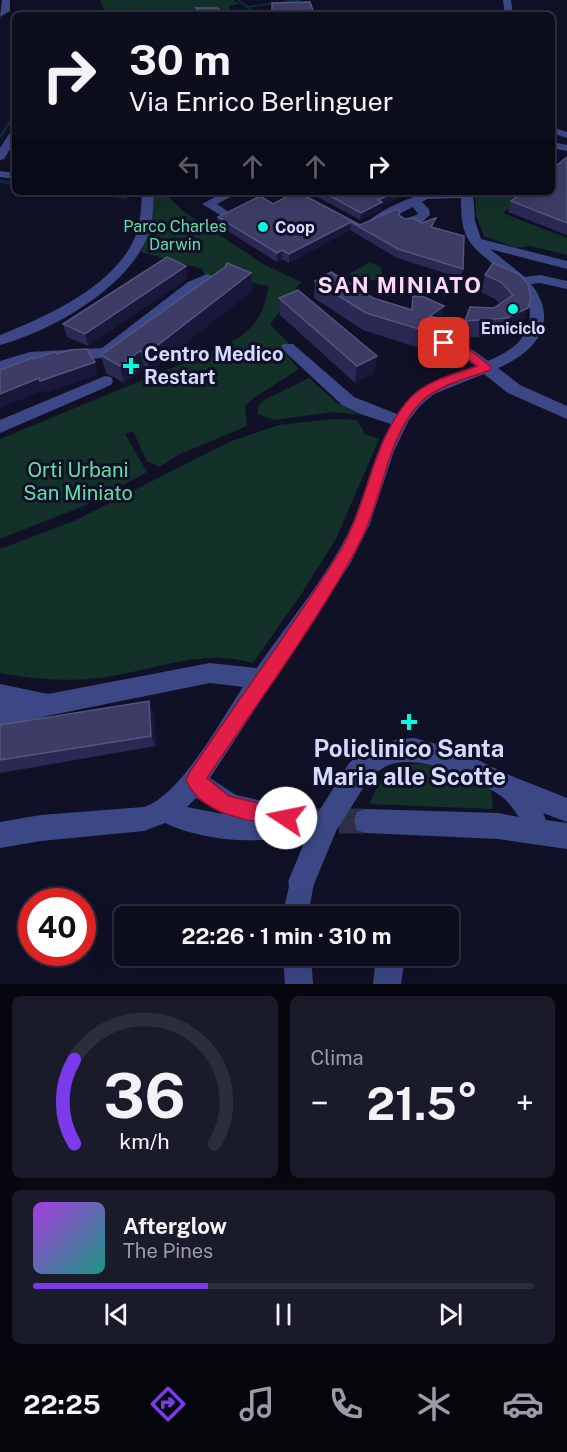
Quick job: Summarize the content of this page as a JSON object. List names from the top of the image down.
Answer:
{
  "districts": ["SAN MINIATO"],
  "parks": ["Parco Charles Darwin", "Orti Urbani San Miniato"],
  "places": {
    "other": ["Coop", "Emiciclo"],
    "health": ["Centro Medico Restart", "Policlinico Santa Maria alle Scotte"]
  },
  "page": {
    "turn": ["30 m", "Via Enrico Berlinguer"],
    "limit": "40",
    "trip": "22:26 · 1 min · 310 m",
    "tile": "Clima",
    "heat": ["−", "21.5°", "+"],
    "song": ["Afterglow", "The Pines"],
    "tabs": "22:25",
    "gauge": ["36", "km/h"]
  }
}
